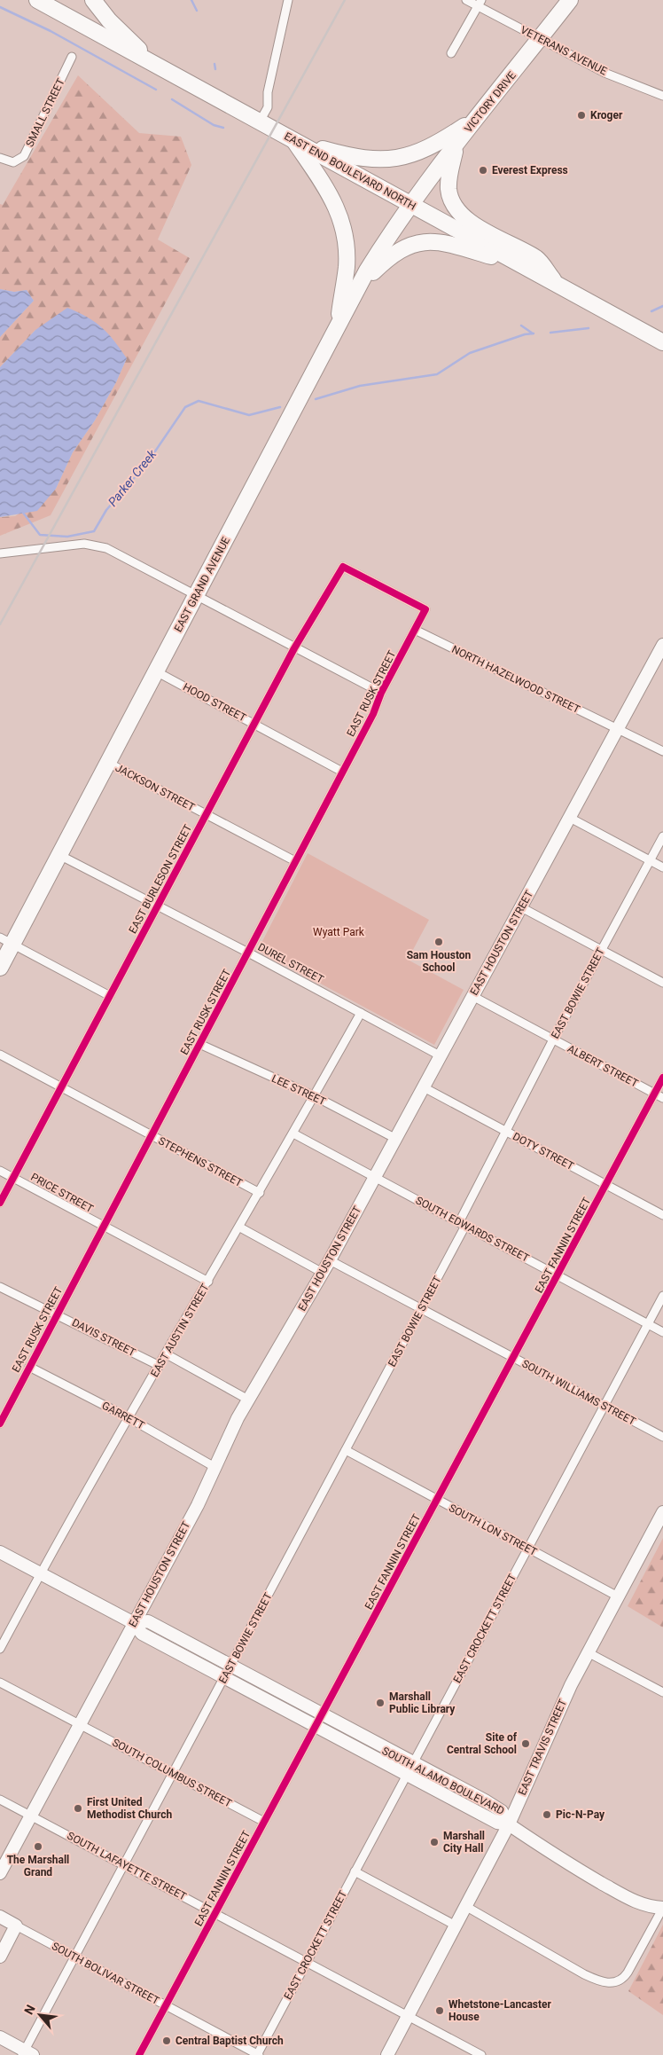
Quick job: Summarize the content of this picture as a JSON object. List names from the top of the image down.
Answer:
{
  "streets": {
    "highway": ["VICTORY DRIVE", "EAST END BOULEVARD NORTH", "EAST GRAND AVENUE"],
    "street": [
      "VETERANS AVENUE",
      "SMALL STREET",
      "NORTH HAZELWOOD STREET",
      "EAST RUSK STREET",
      "HOOD STREET",
      "JACKSON STREET",
      "EAST BURLESON STREET",
      "EAST HOUSTON STREET",
      "DUREL STREET",
      "EAST BOWIE STREET",
      "ALBERT STREET",
      "LEE STREET",
      "DOTY STREET",
      "STEPHENS STREET",
      "PRICE STREET",
      "SOUTH EDWARDS STREET",
      "EAST FANNIN STREET",
      "EAST AUSTIN STREET",
      "DAVIS STREET",
      "SOUTH WILLIAMS STREET",
      "GARRETT",
      "SOUTH LON STREET",
      "EAST CROCKETT STREET",
      "EAST TRAVIS STREET",
      "SOUTH COLUMBUS STREET",
      "SOUTH ALAMO BOULEVARD",
      "SOUTH LAFAYETTE STREET",
      "SOUTH BOLIVAR STREET"
    ]
  },
  "crossings": [
    ["VETERANS AVENUE", "VICTORY DRIVE"],
    ["VICTORY DRIVE", "EAST END BOULEVARD NORTH"],
    ["VICTORY DRIVE", "EAST GRAND AVENUE"],
    ["EAST END BOULEVARD NORTH", "EAST GRAND AVENUE"],
    ["EAST GRAND AVENUE", "HOOD STREET"],
    ["EAST GRAND AVENUE", "JACKSON STREET"],
    ["EAST GRAND AVENUE", "DUREL STREET"],
    ["NORTH HAZELWOOD STREET", "EAST RUSK STREET"],
    ["NORTH HAZELWOOD STREET", "EAST HOUSTON STREET"],
    ["EAST RUSK STREET", "HOOD STREET"],
    ["EAST RUSK STREET", "JACKSON STREET"],
    ["EAST RUSK STREET", "EAST BURLESON STREET"],
    ["EAST RUSK STREET", "DUREL STREET"],
    ["EAST RUSK STREET", "LEE STREET"],
    ["EAST RUSK STREET", "STEPHENS STREET"],
    ["EAST RUSK STREET", "PRICE STREET"],
    ["EAST RUSK STREET", "DAVIS STREET"],
    ["EAST RUSK STREET", "GARRETT"],
    ["HOOD STREET", "EAST BURLESON STREET"],
    ["JACKSON STREET", "EAST BURLESON STREET"],
    ["EAST BURLESON STREET", "DUREL STREET"],
    ["EAST BURLESON STREET", "STEPHENS STREET"],
    ["EAST BURLESON STREET", "PRICE STREET"],
    ["EAST HOUSTON STREET", "DUREL STREET"],
    ["EAST HOUSTON STREET", "ALBERT STREET"],
    ["EAST HOUSTON STREET", "LEE STREET"],
    ["EAST HOUSTON STREET", "DOTY STREET"],
    ["EAST HOUSTON STREET", "SOUTH EDWARDS STREET"],
    ["EAST HOUSTON STREET", "SOUTH WILLIAMS STREET"],
    ["EAST HOUSTON STREET", "GARRETT"],
    ["EAST HOUSTON STREET", "SOUTH COLUMBUS STREET"],
    ["EAST HOUSTON STREET", "SOUTH ALAMO BOULEVARD"],
    ["EAST HOUSTON STREET", "SOUTH LAFAYETTE STREET"],
    ["DUREL STREET", "EAST AUSTIN STREET"],
    ["EAST BOWIE STREET", "ALBERT STREET"],
    ["EAST BOWIE STREET", "DOTY STREET"],
    ["EAST BOWIE STREET", "SOUTH EDWARDS STREET"],
    ["EAST BOWIE STREET", "SOUTH WILLIAMS STREET"],
    ["EAST BOWIE STREET", "SOUTH LON STREET"],
    ["EAST BOWIE STREET", "SOUTH COLUMBUS STREET"],
    ["EAST BOWIE STREET", "SOUTH ALAMO BOULEVARD"],
    ["EAST BOWIE STREET", "SOUTH LAFAYETTE STREET"],
    ["EAST BOWIE STREET", "SOUTH BOLIVAR STREET"],
    ["ALBERT STREET", "EAST FANNIN STREET"],
    ["LEE STREET", "EAST AUSTIN STREET"],
    ["DOTY STREET", "EAST FANNIN STREET"],
    ["STEPHENS STREET", "EAST AUSTIN STREET"],
    ["PRICE STREET", "EAST AUSTIN STREET"],
    ["SOUTH EDWARDS STREET", "EAST FANNIN STREET"],
    ["SOUTH EDWARDS STREET", "EAST AUSTIN STREET"],
    ["SOUTH EDWARDS STREET", "EAST CROCKETT STREET"],
    ["EAST FANNIN STREET", "SOUTH WILLIAMS STREET"],
    ["EAST FANNIN STREET", "SOUTH LON STREET"],
    ["EAST FANNIN STREET", "SOUTH COLUMBUS STREET"],
    ["EAST FANNIN STREET", "SOUTH ALAMO BOULEVARD"],
    ["EAST FANNIN STREET", "SOUTH LAFAYETTE STREET"],
    ["EAST FANNIN STREET", "SOUTH BOLIVAR STREET"],
    ["EAST AUSTIN STREET", "DAVIS STREET"],
    ["EAST AUSTIN STREET", "GARRETT"],
    ["EAST AUSTIN STREET", "SOUTH ALAMO BOULEVARD"],
    ["SOUTH WILLIAMS STREET", "EAST CROCKETT STREET"],
    ["SOUTH LON STREET", "EAST CROCKETT STREET"],
    ["SOUTH LON STREET", "EAST TRAVIS STREET"],
    ["EAST CROCKETT STREET", "SOUTH ALAMO BOULEVARD"],
    ["EAST CROCKETT STREET", "SOUTH LAFAYETTE STREET"],
    ["EAST CROCKETT STREET", "SOUTH BOLIVAR STREET"],
    ["EAST TRAVIS STREET", "SOUTH ALAMO BOULEVARD"],
    ["EAST TRAVIS STREET", "SOUTH LAFAYETTE STREET"]
  ],
  "water": ["Parker Creek"],
  "parks": ["Wyatt Park"],
  "places": [
    "Kroger",
    "Everest Express",
    "Sam Houston School",
    "Marshall Public Library",
    "Site of Central School",
    "First United Methodist Church",
    "Pic-N-Pay",
    "Marshall City Hall",
    "The Marshall Grand",
    "Whetstone-Lancaster House",
    "Central Baptist Church"
  ],
  "north": "top left"
}
